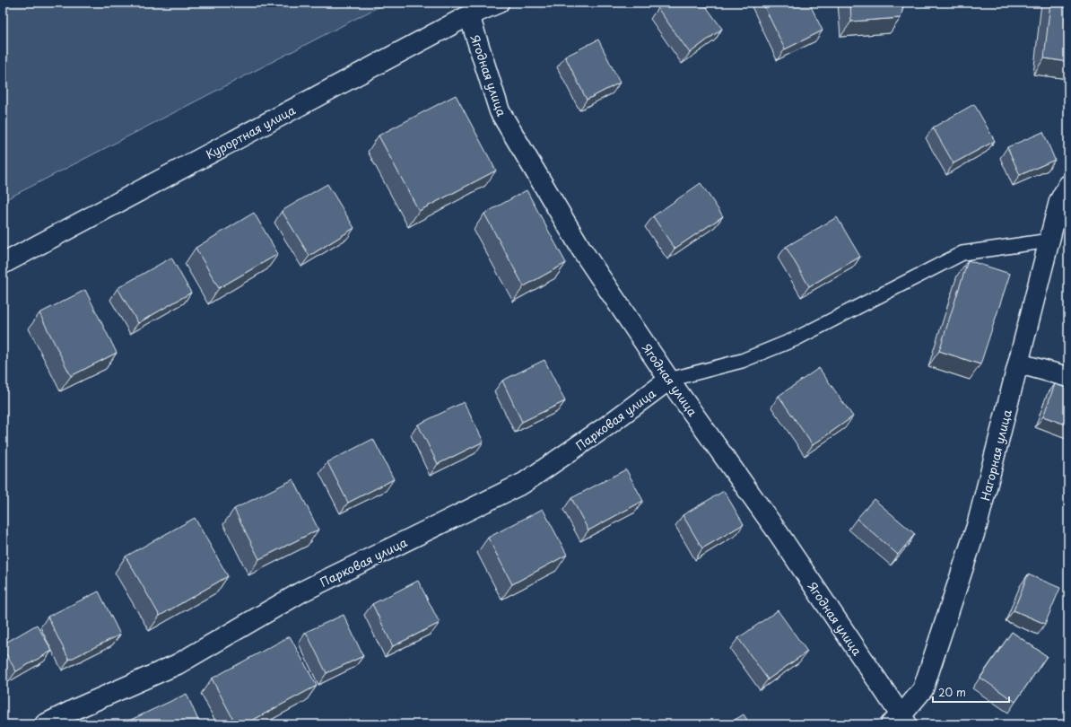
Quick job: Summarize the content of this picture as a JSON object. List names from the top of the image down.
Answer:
{
  "streets": {
    "street": [
      "Ягодная улица",
      "Курортная улица",
      "Парковая улица",
      "Нагорная улица"
    ]
  },
  "crossings": [
    ["Ягодная улица", "Курортная улица"],
    ["Ягодная улица", "Парковая улица"],
    ["Ягодная улица", "Нагорная улица"]
  ],
  "scale_bar": "20 m"
}
